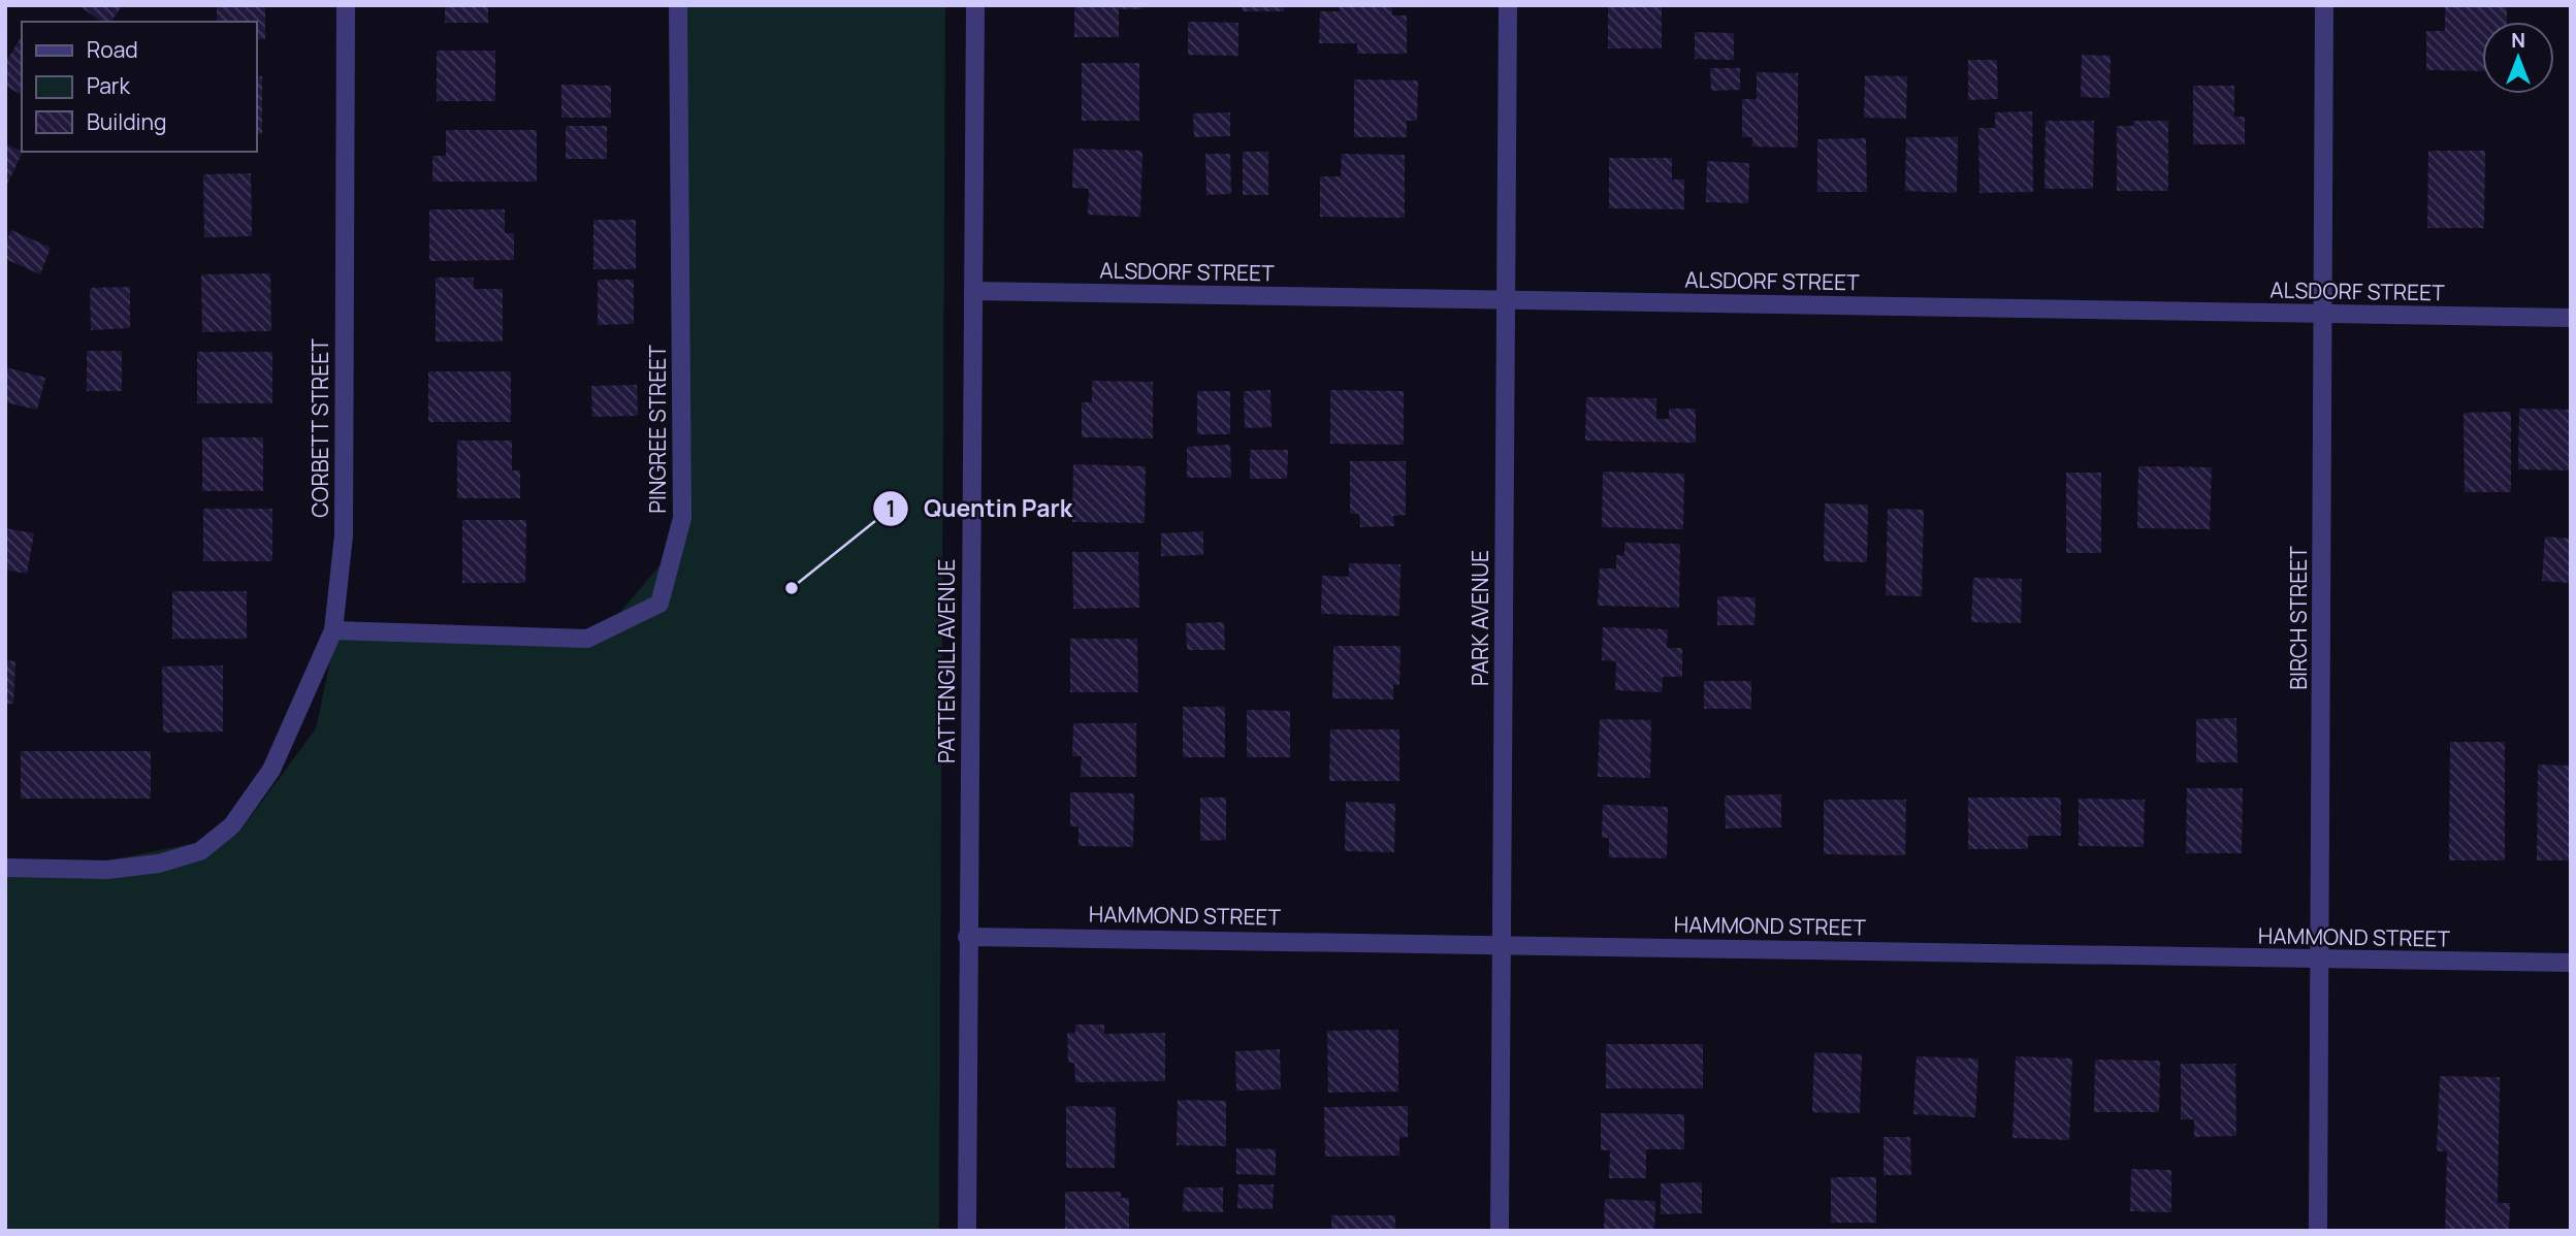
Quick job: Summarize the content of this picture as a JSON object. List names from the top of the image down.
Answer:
{
  "streets": {
    "street": [
      "ALSDORF STREET",
      "CORBETT STREET",
      "PINGREE STREET",
      "PARK AVENUE",
      "BIRCH STREET",
      "PATTENGILL AVENUE",
      "HAMMOND STREET"
    ]
  },
  "crossings": [
    ["ALSDORF STREET", "PARK AVENUE"],
    ["ALSDORF STREET", "BIRCH STREET"],
    ["ALSDORF STREET", "PATTENGILL AVENUE"],
    ["CORBETT STREET", "PINGREE STREET"],
    ["PARK AVENUE", "HAMMOND STREET"],
    ["BIRCH STREET", "HAMMOND STREET"],
    ["PATTENGILL AVENUE", "HAMMOND STREET"]
  ],
  "places": ["Quentin Park"],
  "legend": ["Road", "Park", "Building"],
  "north": "top"
}
